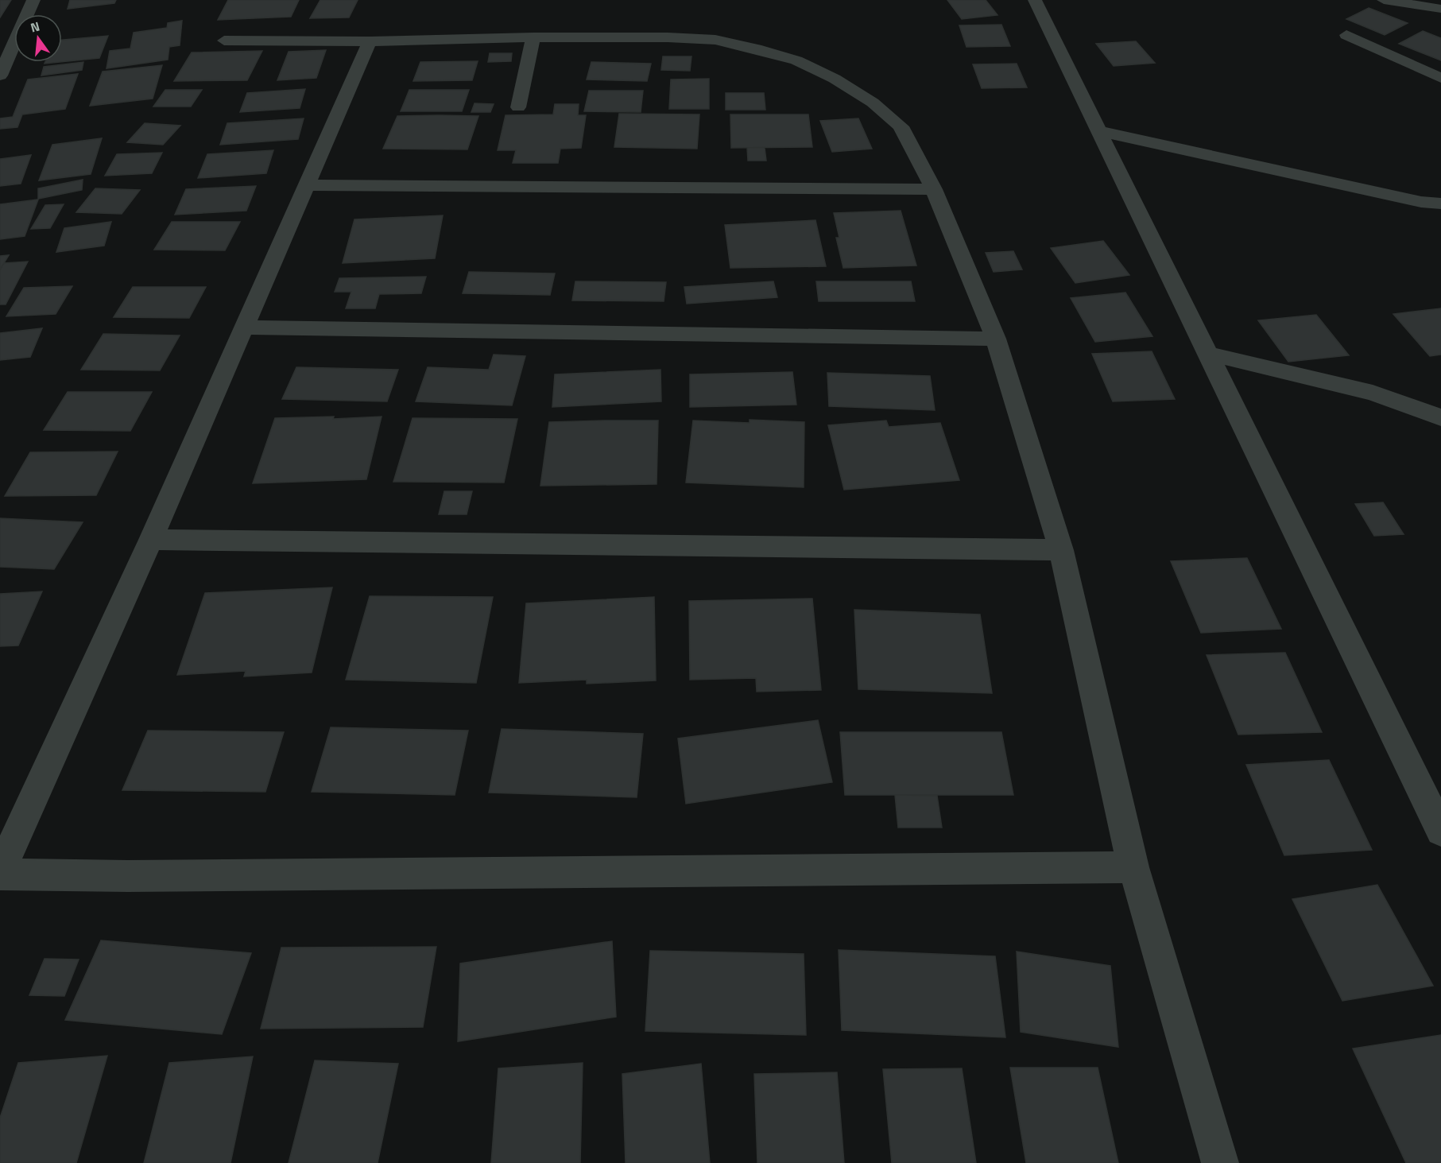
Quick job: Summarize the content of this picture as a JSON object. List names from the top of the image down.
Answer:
{
  "north": "top"
}
